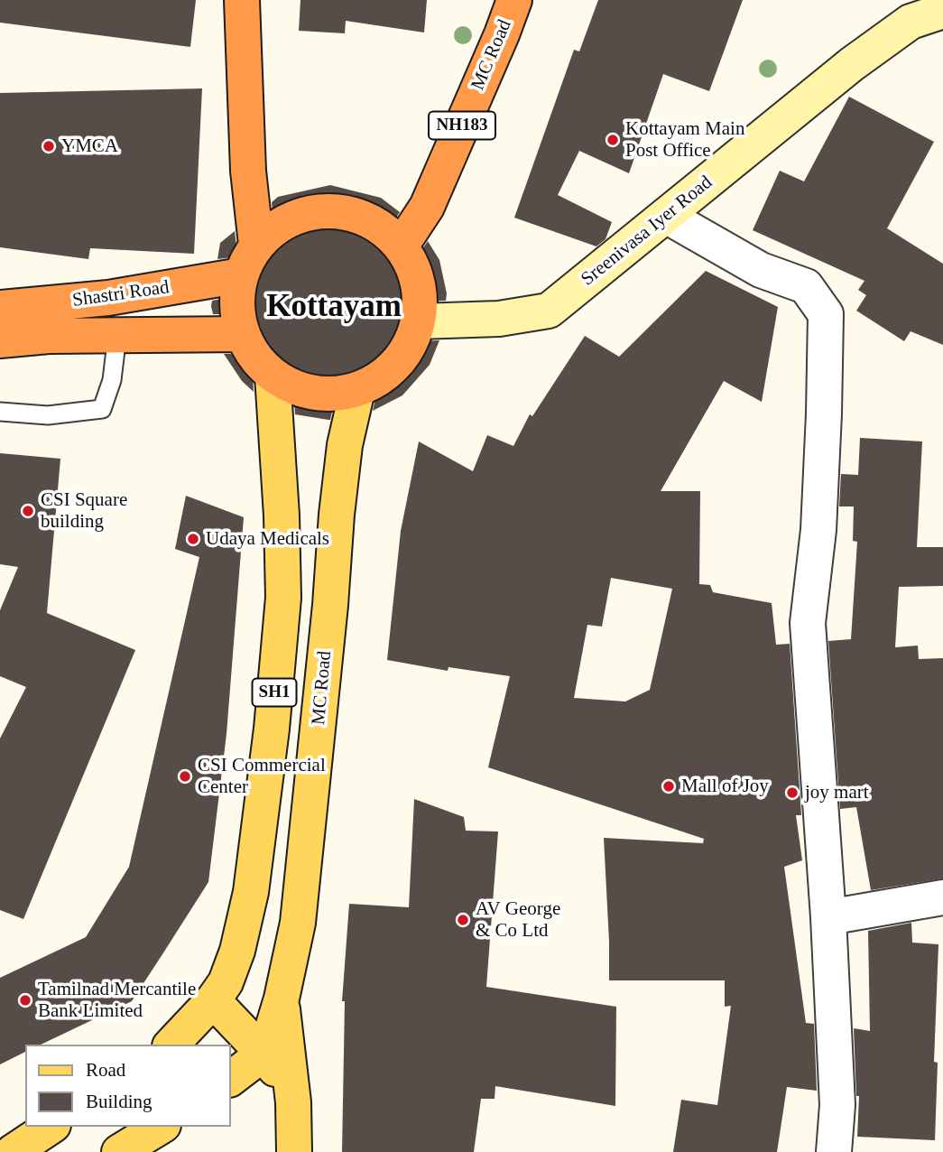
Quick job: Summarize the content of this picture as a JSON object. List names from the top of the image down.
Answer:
{
  "streets": {
    "highway": ["MC Road", "NH183", "Shastri Road"],
    "main road": ["Sreenivasa Iyer Road", "SH1"]
  },
  "crossings": [
    ["MC Road", "Sreenivasa Iyer Road"],
    ["MC Road", "Shastri Road"],
    ["MC Road", "SH1"],
    ["Sreenivasa Iyer Road", "Shastri Road"],
    ["Sreenivasa Iyer Road", "SH1"],
    ["Shastri Road", "SH1"]
  ],
  "districts": ["Kottayam"],
  "places": [
    "Kottayam Main Post Office",
    "YMCA",
    "CSI Square building",
    "Udaya Medicals",
    "CSI Commercial Center",
    "Mall of Joy",
    "joy mart",
    "AV George & Co Ltd",
    "Tamilnad Mercantile Bank Limited"
  ],
  "legend": ["Road", "Building"]
}
